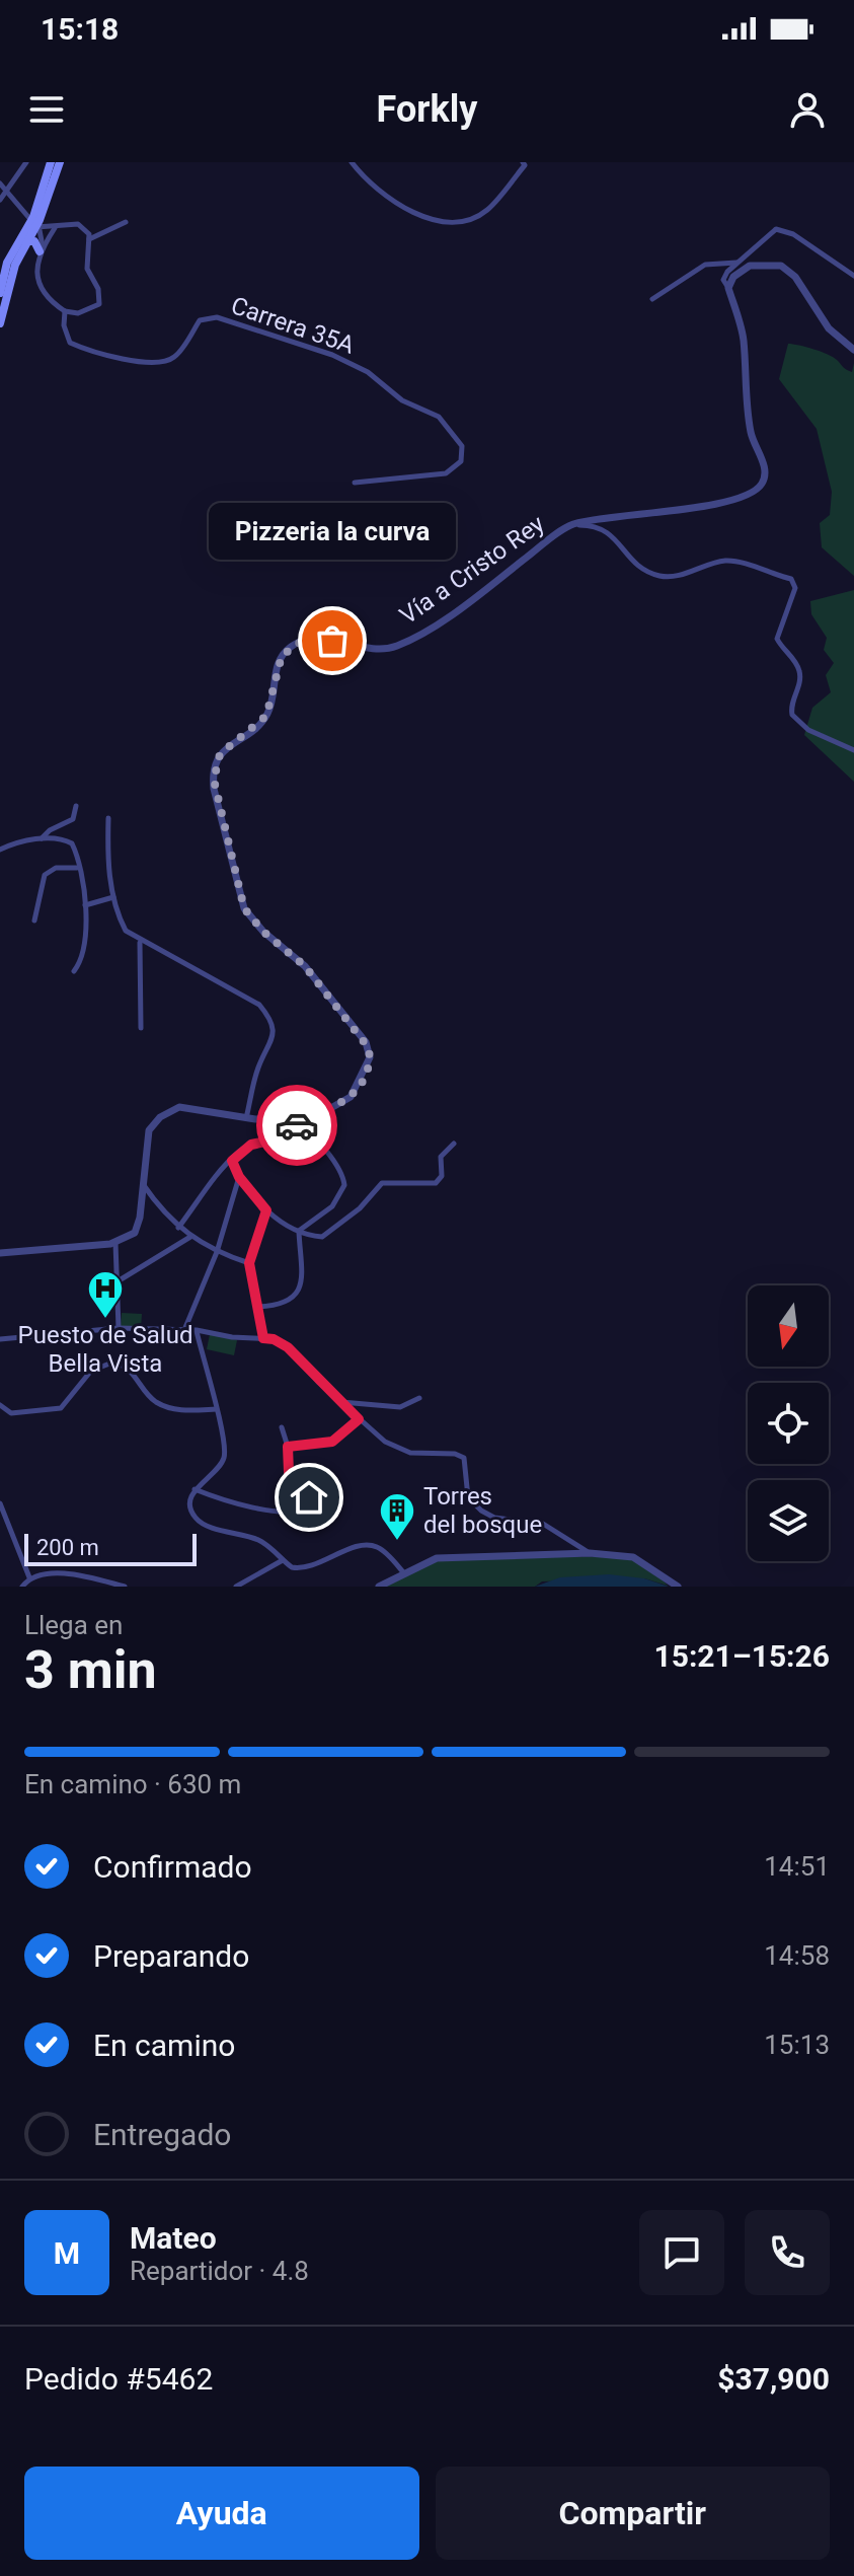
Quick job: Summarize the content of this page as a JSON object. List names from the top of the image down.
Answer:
{
  "streets": {
    "street": ["Carrera 35A", "Vía a Cristo Rey"]
  },
  "places": {
    "other": ["Pizzeria la curva"],
    "hospital": ["Puesto de Salud Bella Vista"],
    "building": ["Torres del bosque"]
  },
  "scale_bar": "200 m",
  "north": "bottom",
  "page": {
    "status": "15:18",
    "header": "Forkly",
    "bubble": "Pizzeria la curva",
    "scale": "200 m",
    "heading": ["3 min", "Llega en", "15:21–15:26"],
    "panel": [
      "Mateo",
      "Repartidor · 4.8",
      "Pedido #5462",
      "$37,900"
    ],
    "bar": "En camino · 630 m",
    "list": [
      ["Confirmado", "14:51"],
      ["Preparando", "14:58"],
      ["En camino", "15:13"],
      "Entregado"
    ],
    "round": "M",
    "buttons": ["Ayuda", "Compartir"]
  }
}
